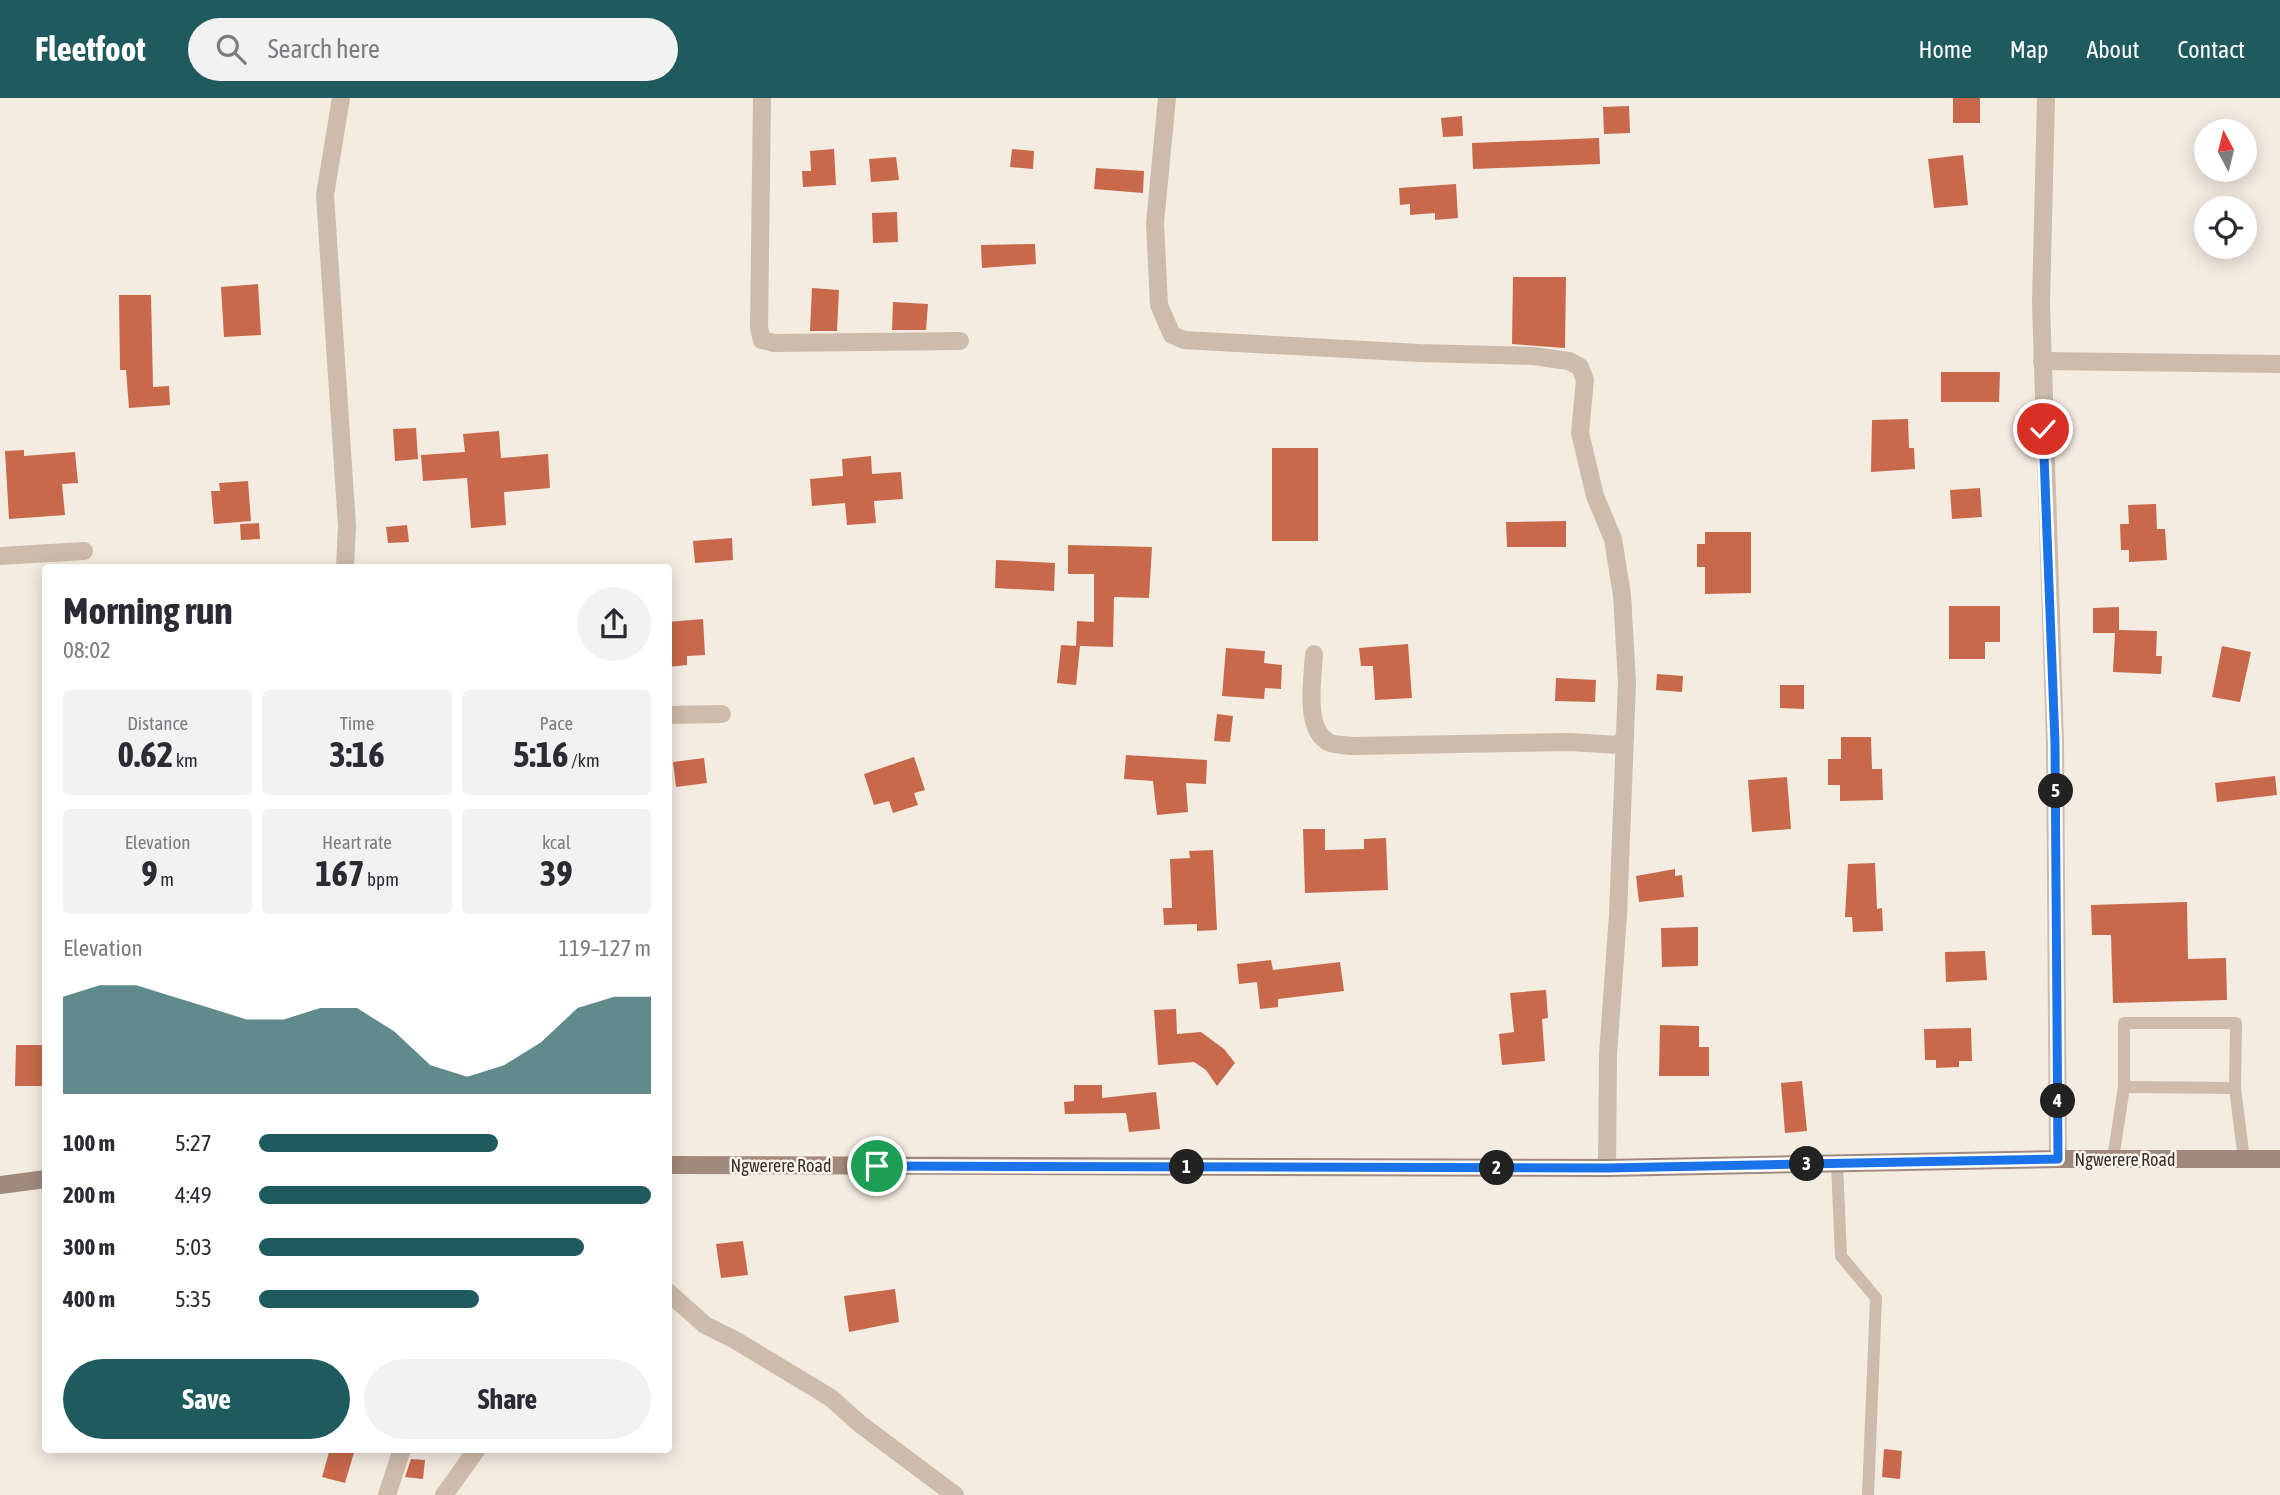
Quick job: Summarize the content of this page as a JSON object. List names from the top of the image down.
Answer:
{
  "streets": {
    "main road": ["Ngwerere Road"]
  },
  "north": "top",
  "page": {
    "header": "Fleetfoot",
    "search": "Search here",
    "nav": [
      "Home",
      "Map",
      "About",
      "Contact"
    ],
    "heading": ["Morning run", "08:02"],
    "stats": [
      ["Distance", "0.62 km"],
      ["Time", "3:16"],
      ["Pace", "5:16 /km"],
      ["Elevation", "9 m"],
      ["Heart rate", "167 bpm"],
      ["kcal", "39"]
    ],
    "pins": [
      "5",
      "4",
      "3",
      "1",
      "2"
    ],
    "chart": ["Elevation", "119–127 m"],
    "list": [
      {
        "name": "100 m",
        "note": "5:27"
      },
      {
        "name": "200 m",
        "note": "4:49"
      },
      {
        "name": "300 m",
        "note": "5:03"
      },
      {
        "name": "400 m",
        "note": "5:35"
      }
    ],
    "buttons": ["Save", "Share"]
  }
}
